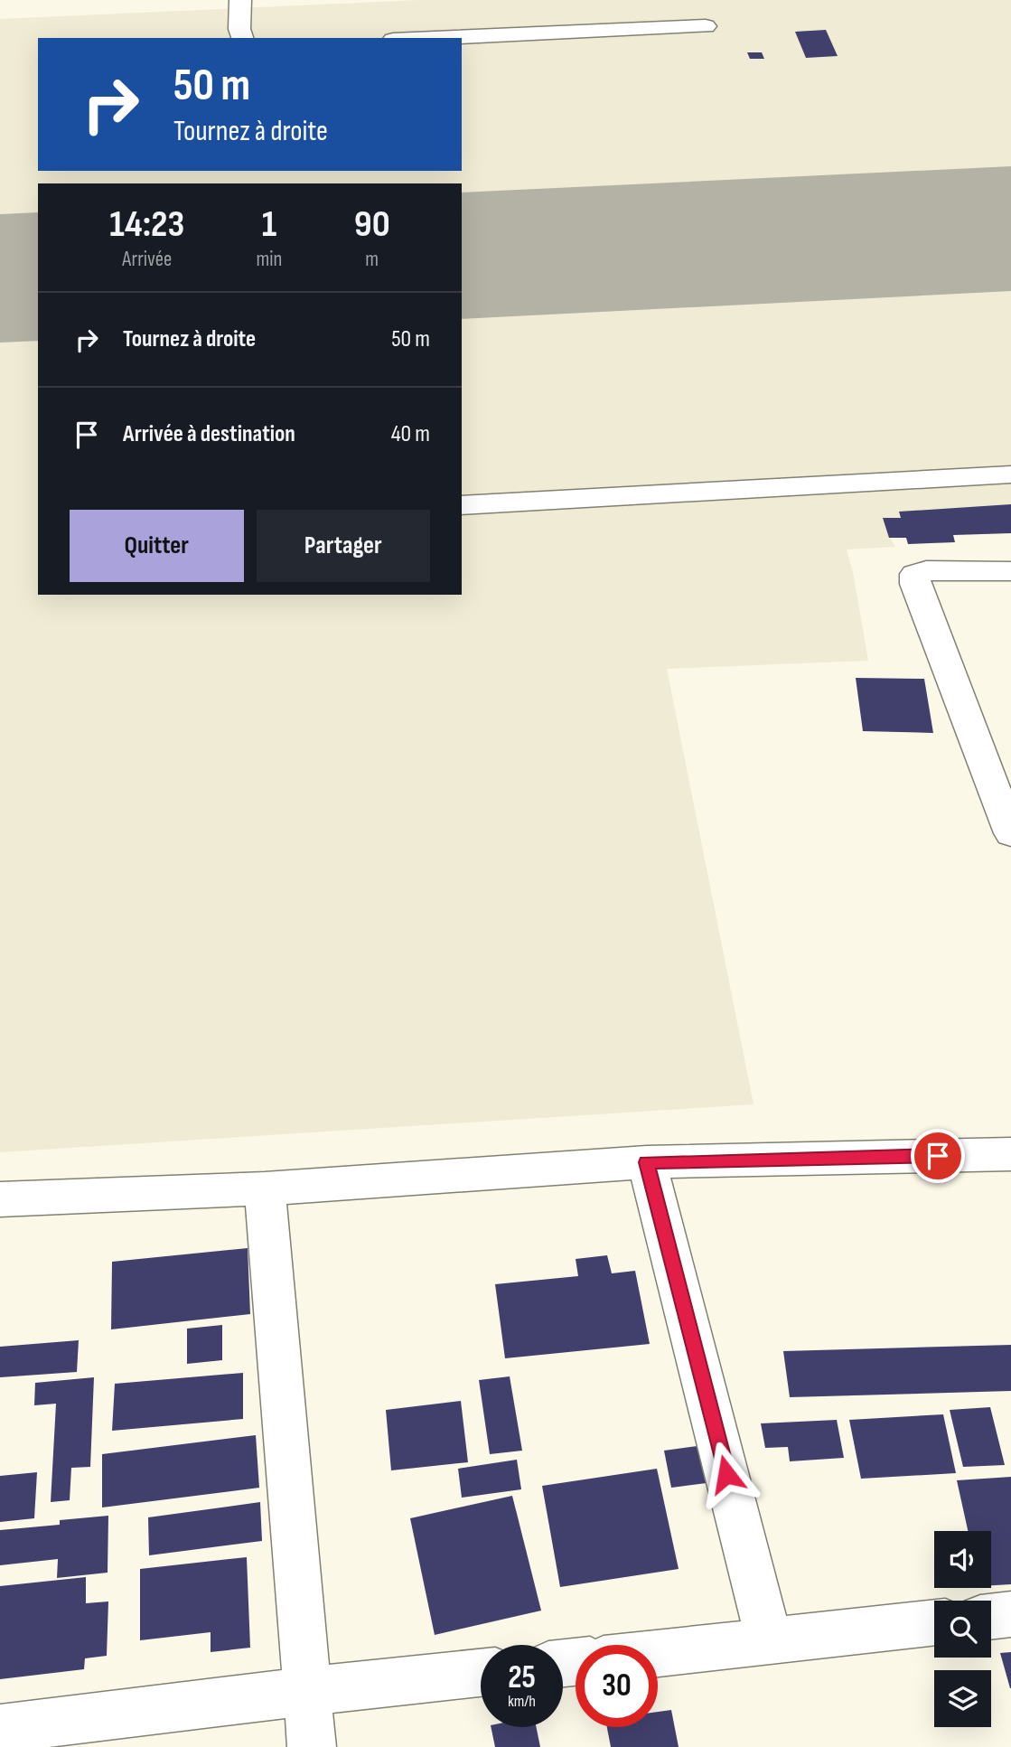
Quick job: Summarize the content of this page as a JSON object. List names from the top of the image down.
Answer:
{
  "page": {
    "turn": ["50 m", "Tournez à droite"],
    "eta": [
      "14:23",
      "Arrivée",
      "1",
      "min",
      "90",
      "m"
    ],
    "list": [
      {
        "name": "Tournez à droite",
        "value": "50 m"
      },
      {
        "name": "Arrivée à destination",
        "value": "40 m"
      }
    ],
    "buttons": ["Quitter", "Partager"],
    "speed": "25 km/h",
    "limit": "30"
  }
}
